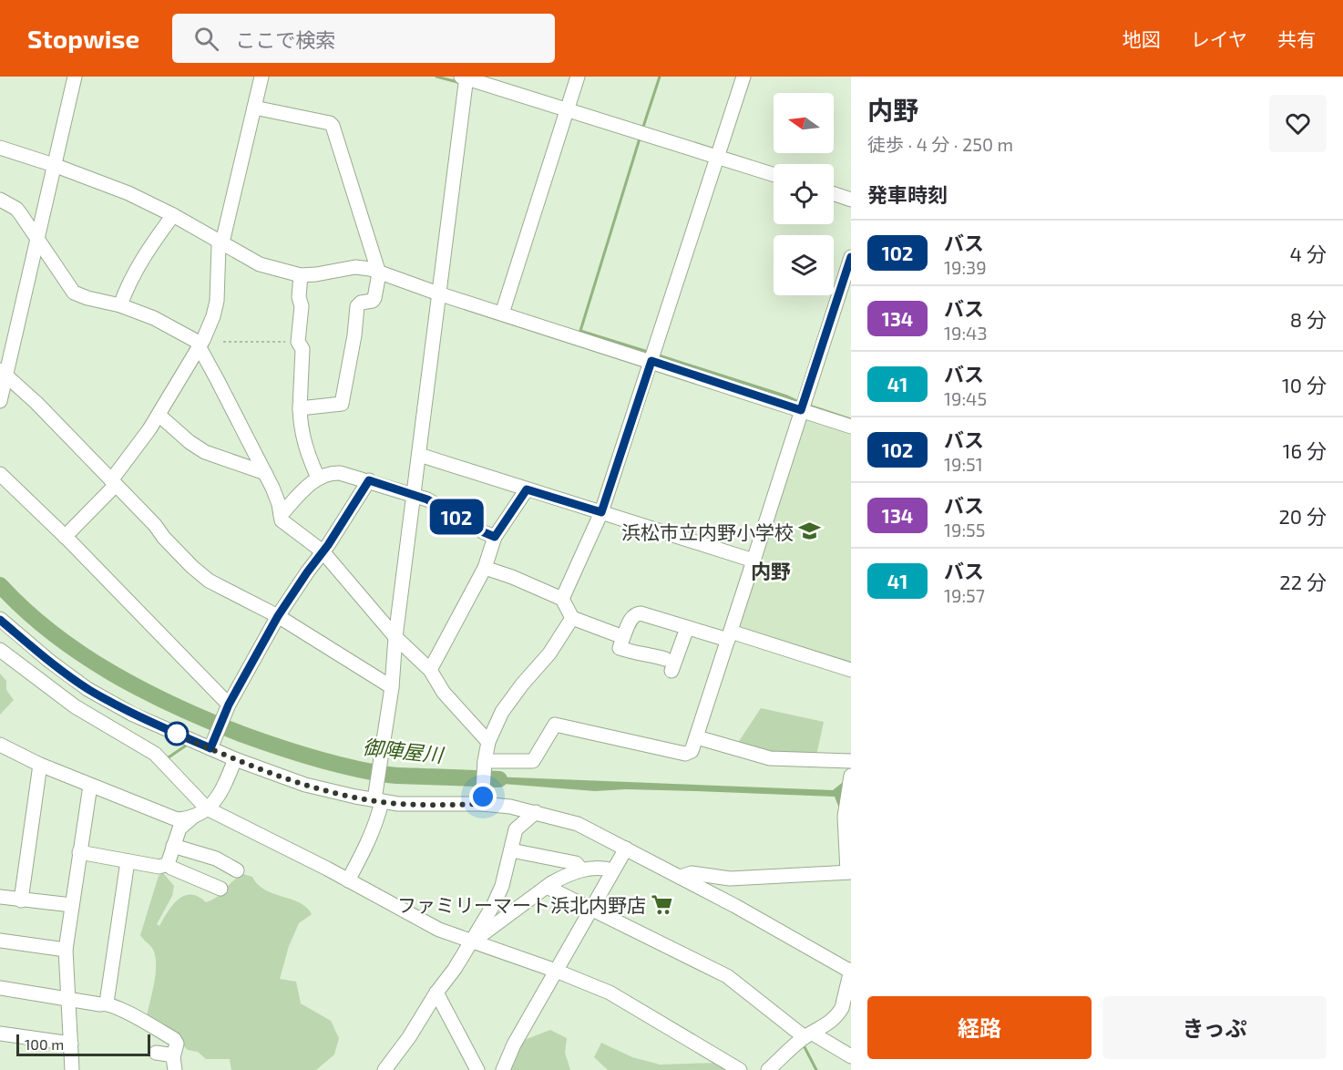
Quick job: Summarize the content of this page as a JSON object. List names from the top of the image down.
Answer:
{
  "districts": ["内野"],
  "water": ["御陣屋川"],
  "places": {
    "school or university": ["浜松市立内野小学校"],
    "supermarket": ["ファミリーマート浜北内野店"]
  },
  "lines": ["bus line 102"],
  "scale_bar": "100 m",
  "north": "left",
  "page": {
    "header": "Stopwise",
    "search": "ここで検索",
    "nav": ["地図", "レイヤ", "共有"],
    "on_map": "102",
    "heading": [
      ["内野", "徒歩 · 4 分 · 250 m"],
      "発車時刻"
    ],
    "list": [
      {
        "mark": "102",
        "name": "バス",
        "note": "19:39",
        "value": "4 分"
      },
      {
        "mark": "134",
        "name": "バス",
        "note": "19:43",
        "value": "8 分"
      },
      {
        "mark": "41",
        "name": "バス",
        "note": "19:45",
        "value": "10 分"
      },
      {
        "mark": "102",
        "name": "バス",
        "note": "19:51",
        "value": "16 分"
      },
      {
        "mark": "134",
        "name": "バス",
        "note": "19:55",
        "value": "20 分"
      },
      {
        "mark": "41",
        "name": "バス",
        "note": "19:57",
        "value": "22 分"
      }
    ],
    "buttons": ["経路", "きっぷ"],
    "scale": "100 m"
  }
}
